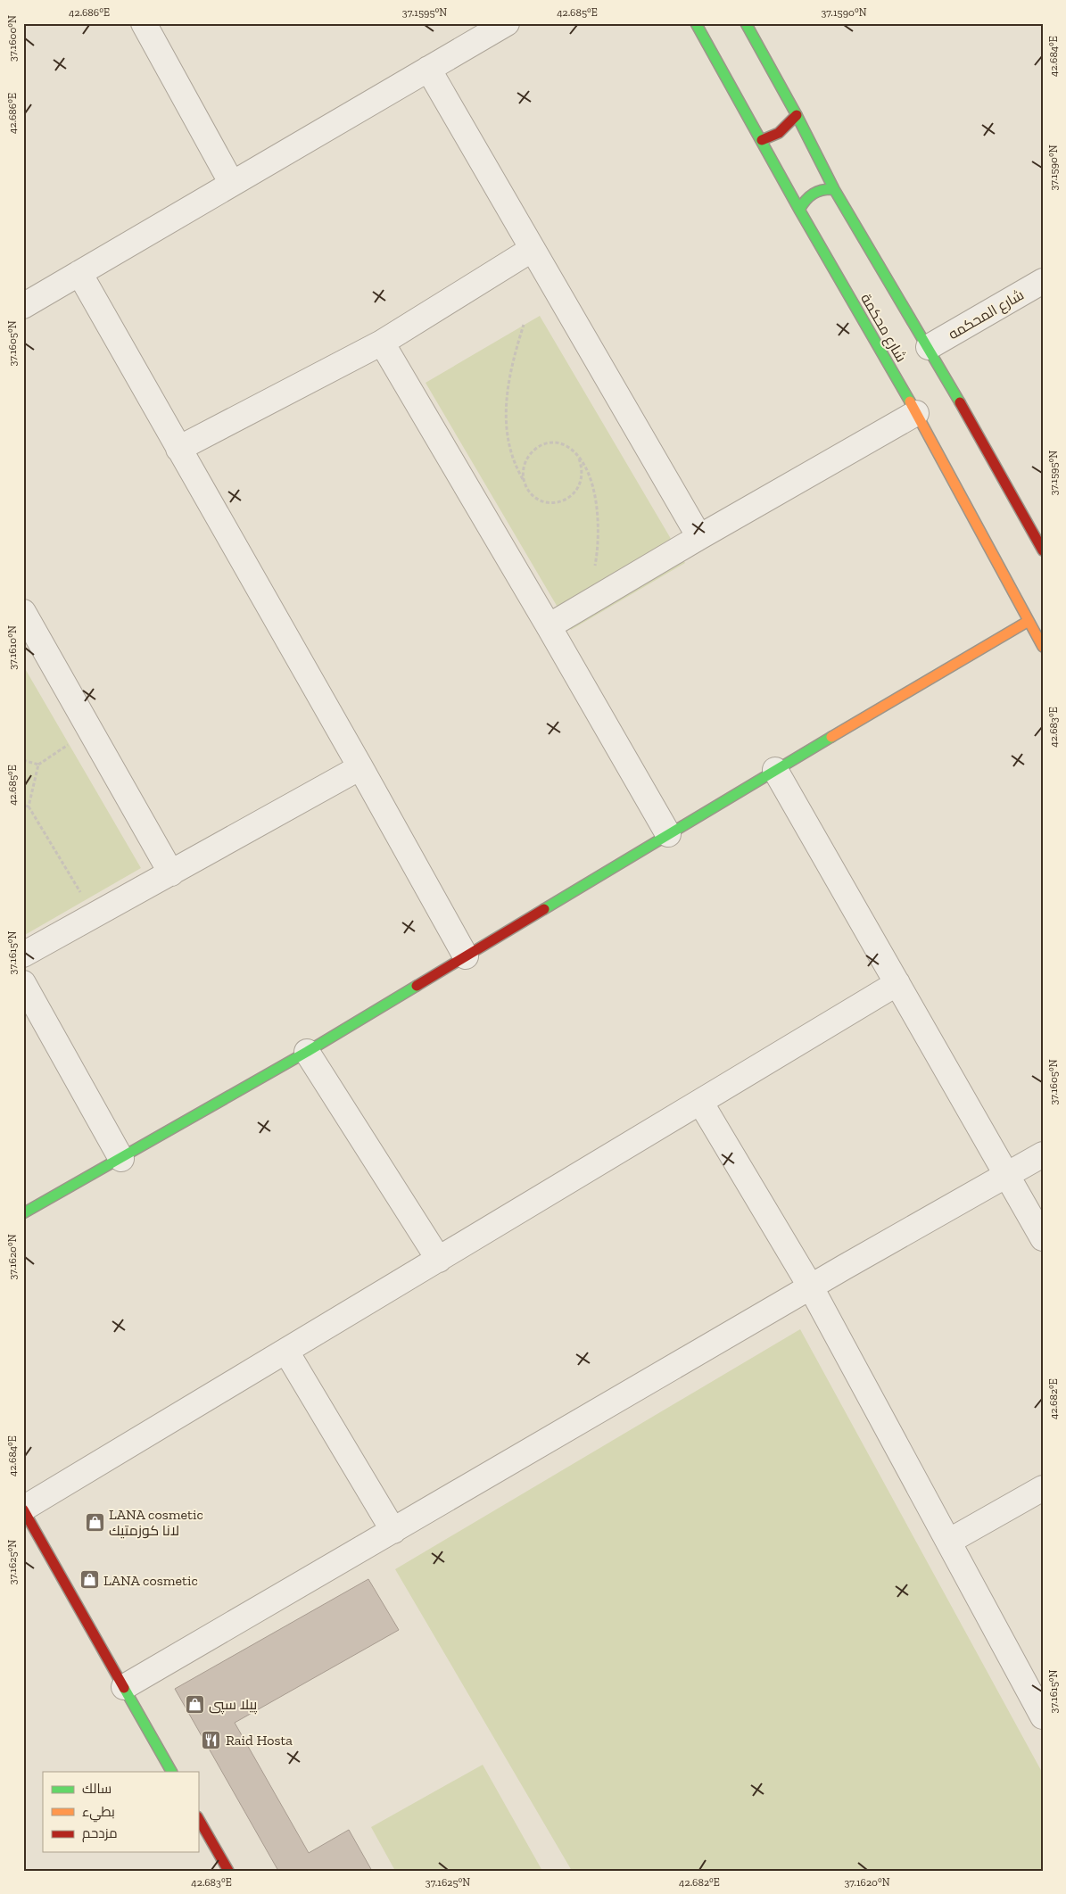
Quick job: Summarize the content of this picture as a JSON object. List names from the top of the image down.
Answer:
{
  "streets": {
    "street": ["شارع المحكمه", "شارع محكمة"]
  },
  "crossings": [
    ["شارع المحكمه", "شارع محكمة"]
  ],
  "places": {
    "shop": ["LANA cosmetic لانا کوزمتیك", "LANA cosmetic", "پيلا سپى"],
    "restaurant": ["Raid Hosta"]
  },
  "legend": ["سالك", "بطيء", "مزدحم"],
  "coordinates": [
    "42.686°E",
    "37.1595°N",
    "42.685°E",
    "37.1590°N",
    "37.1600°N",
    "42.684°E",
    "37.1605°N",
    "37.1610°N",
    "42.683°E",
    "37.1615°N",
    "37.1620°N",
    "42.682°E",
    "37.1625°N"
  ]
}
